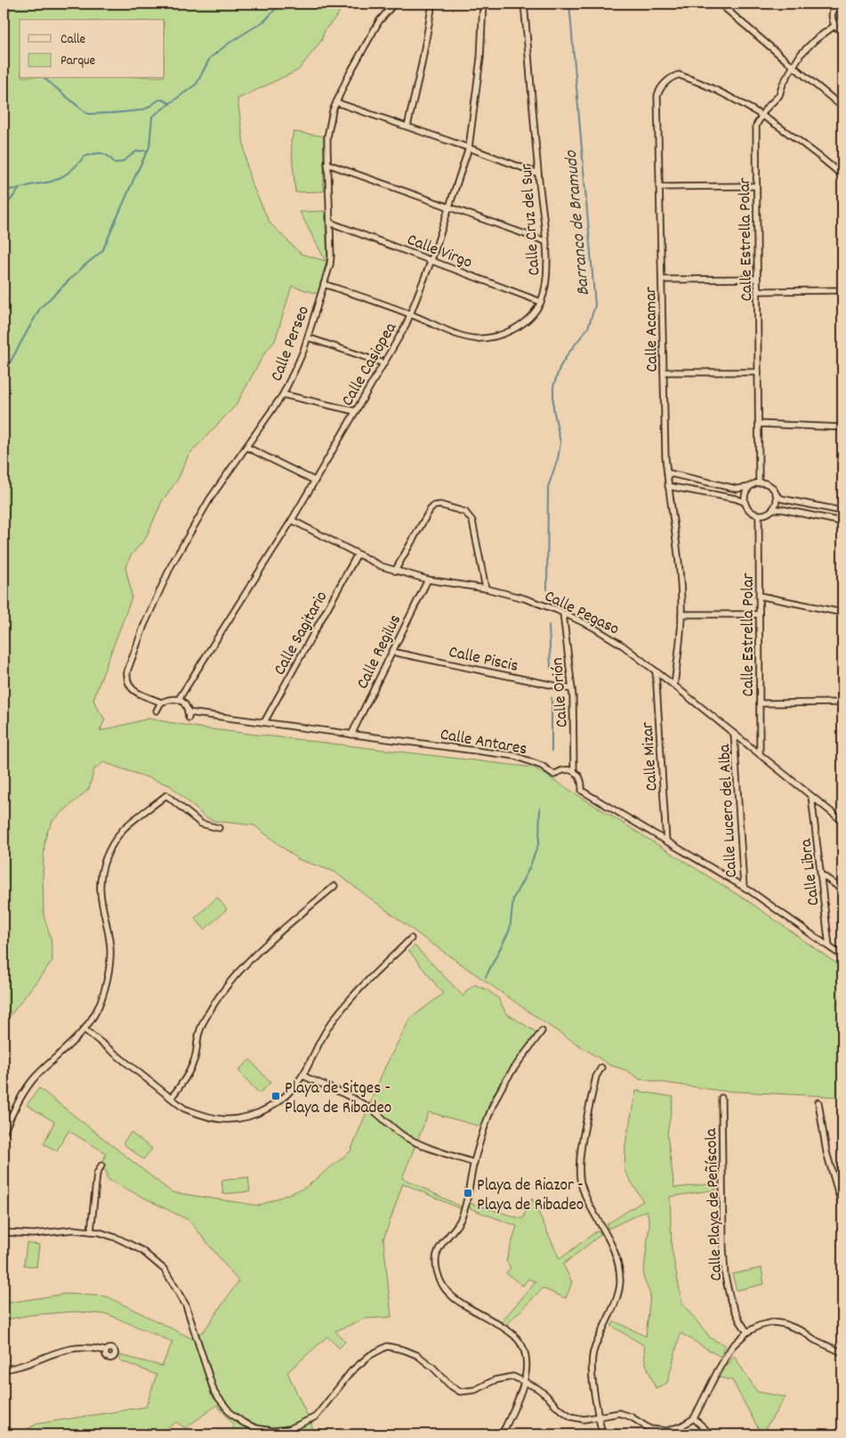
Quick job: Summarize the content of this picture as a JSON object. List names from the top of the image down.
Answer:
{
  "streets": {
    "street": [
      "Calle Cruz del Sur",
      "Calle Estrella Polar",
      "Calle Virgo",
      "Calle Acamar",
      "Calle Perseo",
      "Calle Casiopea",
      "Calle Pegaso",
      "Calle Sagitario",
      "Calle Regilus",
      "Calle Piscis",
      "Calle Orión",
      "Calle Antares",
      "Calle Mizar",
      "Calle Lucero del Alba",
      "Calle Libra",
      "Calle Playa de Peñíscola"
    ]
  },
  "crossings": [
    ["Calle Cruz del Sur", "Calle Virgo"],
    ["Calle Cruz del Sur", "Calle Perseo"],
    ["Calle Cruz del Sur", "Calle Casiopea"],
    ["Calle Estrella Polar", "Calle Acamar"],
    ["Calle Estrella Polar", "Calle Pegaso"],
    ["Calle Virgo", "Calle Perseo"],
    ["Calle Virgo", "Calle Casiopea"],
    ["Calle Acamar", "Calle Pegaso"],
    ["Calle Casiopea", "Calle Pegaso"],
    ["Calle Casiopea", "Calle Antares"],
    ["Calle Pegaso", "Calle Sagitario"],
    ["Calle Pegaso", "Calle Regilus"],
    ["Calle Pegaso", "Calle Orión"],
    ["Calle Pegaso", "Calle Mizar"],
    ["Calle Pegaso", "Calle Lucero del Alba"],
    ["Calle Pegaso", "Calle Libra"],
    ["Calle Sagitario", "Calle Antares"],
    ["Calle Regilus", "Calle Piscis"],
    ["Calle Regilus", "Calle Antares"],
    ["Calle Piscis", "Calle Orión"],
    ["Calle Orión", "Calle Antares"]
  ],
  "water": ["Barranco de Bramudo"],
  "places": {
    "transit": ["Playa de Sitges - Playa de Ribadeo", "Playa de Riazor - Playa de Ribadeo"]
  },
  "legend": ["Calle", "Parque"]
}
